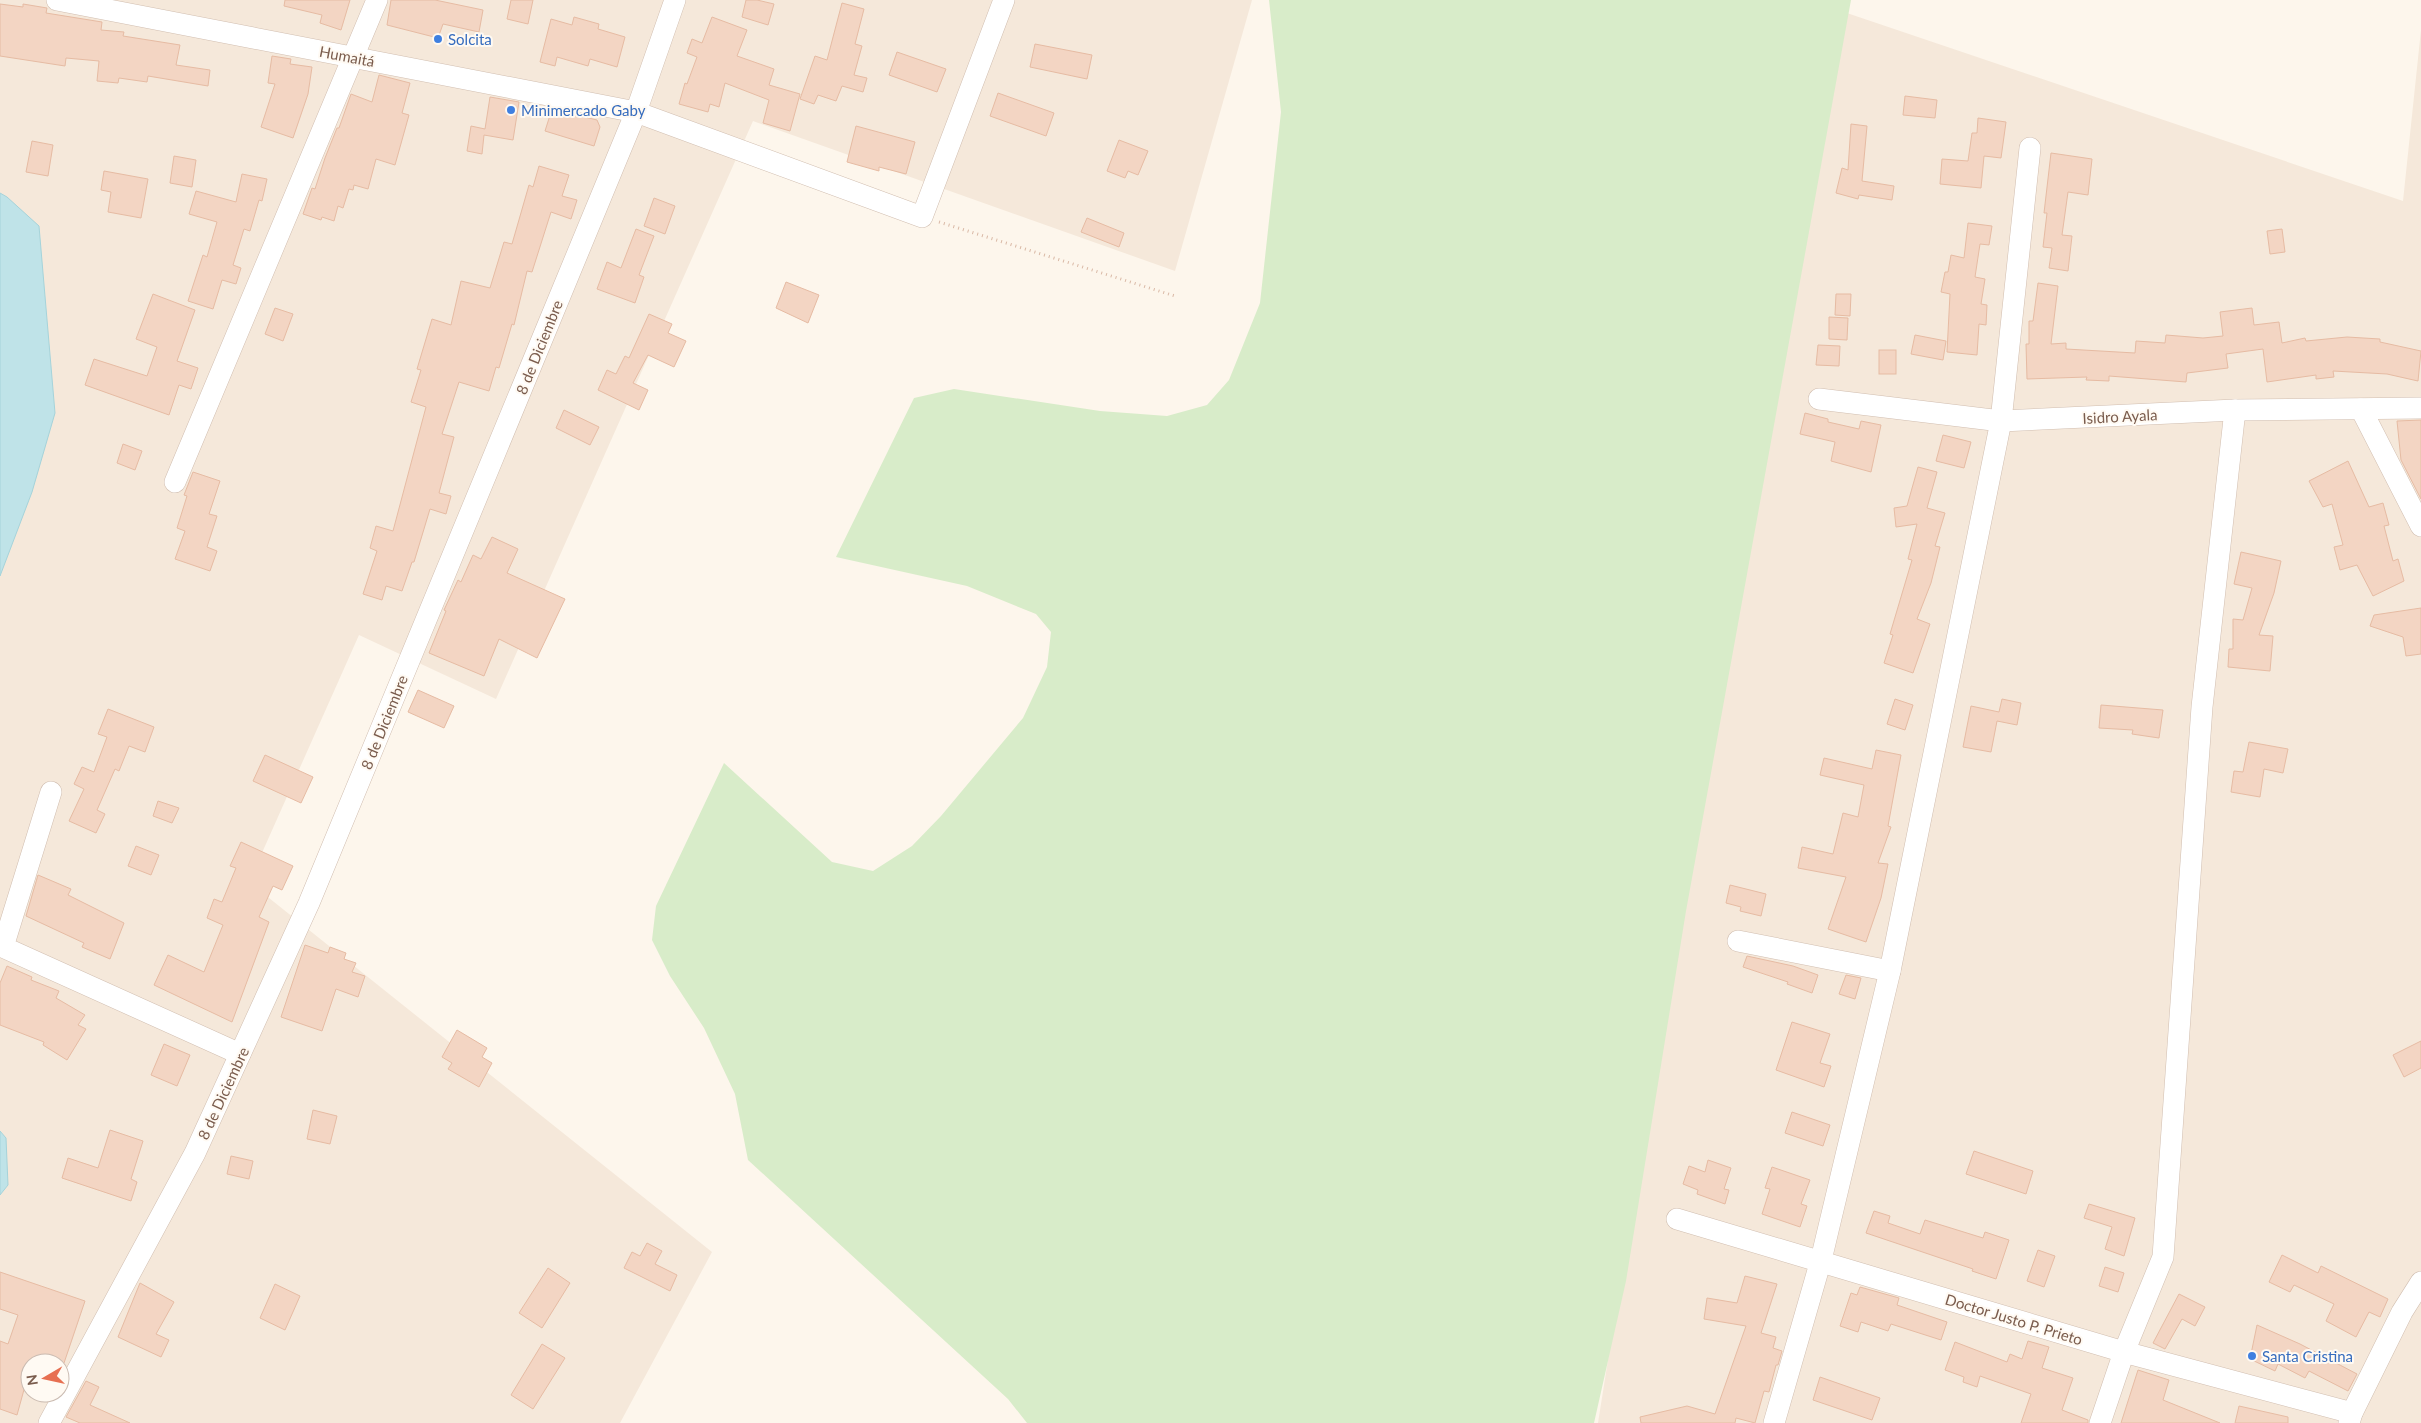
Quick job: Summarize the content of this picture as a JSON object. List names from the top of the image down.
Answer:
{
  "streets": {
    "street": [
      "Humaitá",
      "8 de Diciembre",
      "Isidro Ayala",
      "Doctor Justo P. Prieto"
    ]
  },
  "crossings": [
    ["Humaitá", "8 de Diciembre"]
  ],
  "places": ["Solcita", "Minimercado Gaby", "Santa Cristina"],
  "north": "left"
}
